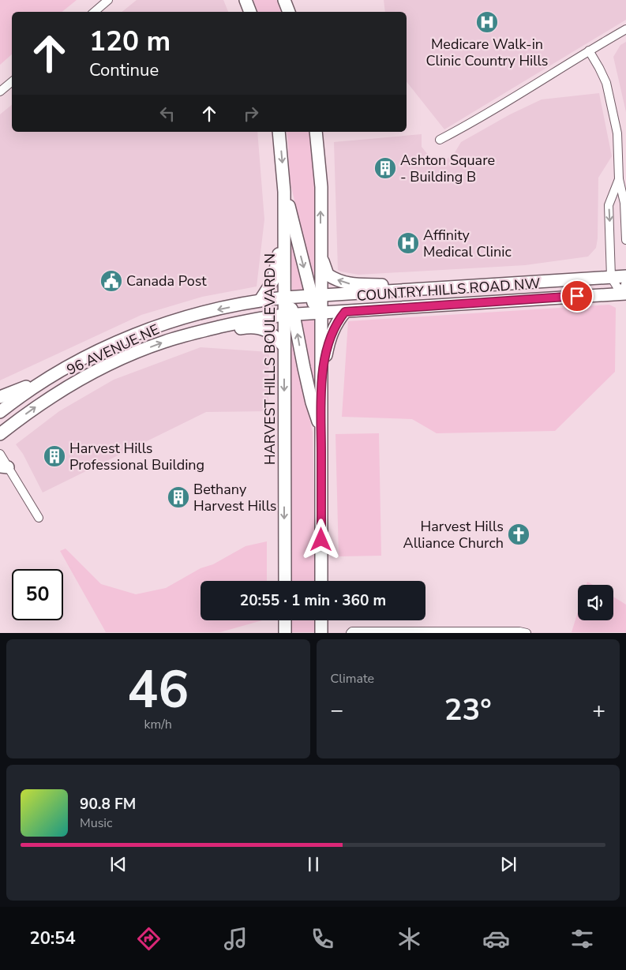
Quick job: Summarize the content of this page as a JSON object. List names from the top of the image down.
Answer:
{
  "streets": {
    "main road": ["COUNTRY HILLS ROAD NW", "96 AVENUE NE", "HARVEST HILLS BOULEVARD N"]
  },
  "crossings": [
    ["COUNTRY HILLS ROAD NW", "96 AVENUE NE"],
    ["96 AVENUE NE", "HARVEST HILLS BOULEVARD N"]
  ],
  "places": {
    "hospital": ["Medicare Walk-in Clinic Country Hills", "Affinity Medical Clinic"],
    "building": ["Ashton Square - Building B", "Harvest Hills Professional Building", "Bethany Harvest Hills"],
    "public building": ["Canada Post"],
    "church": ["Harvest Hills Alliance Church"]
  },
  "page": {
    "turn": ["120 m", "Continue"],
    "limit": "50",
    "trip": "20:55 · 1 min · 360 m",
    "tile": [
      ["46", "km/h"],
      "Climate"
    ],
    "heat": ["−", "23°", "+"],
    "song": ["90.8 FM", "Music"],
    "tabs": "20:54"
  }
}
